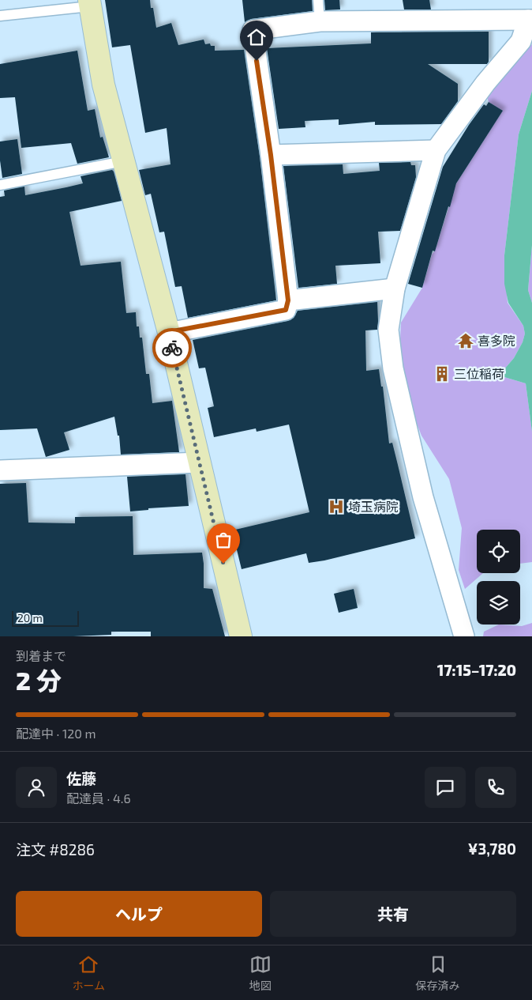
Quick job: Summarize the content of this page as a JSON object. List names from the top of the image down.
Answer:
{
  "places": {
    "temple": ["喜多院"],
    "building": ["三位稲荷"],
    "hospital": ["埼玉病院"]
  },
  "scale_bar": "20 m",
  "page": {
    "scale": "20 m",
    "heading": ["2 分", "到着まで", "17:15–17:20"],
    "panel": [
      "佐藤",
      "配達員 · 4.6",
      "注文 #8286",
      "¥3,780"
    ],
    "bar": "配達中 · 120 m",
    "buttons": ["ヘルプ", "共有"],
    "tabs": ["ホーム", "地図", "保存済み"]
  }
}
